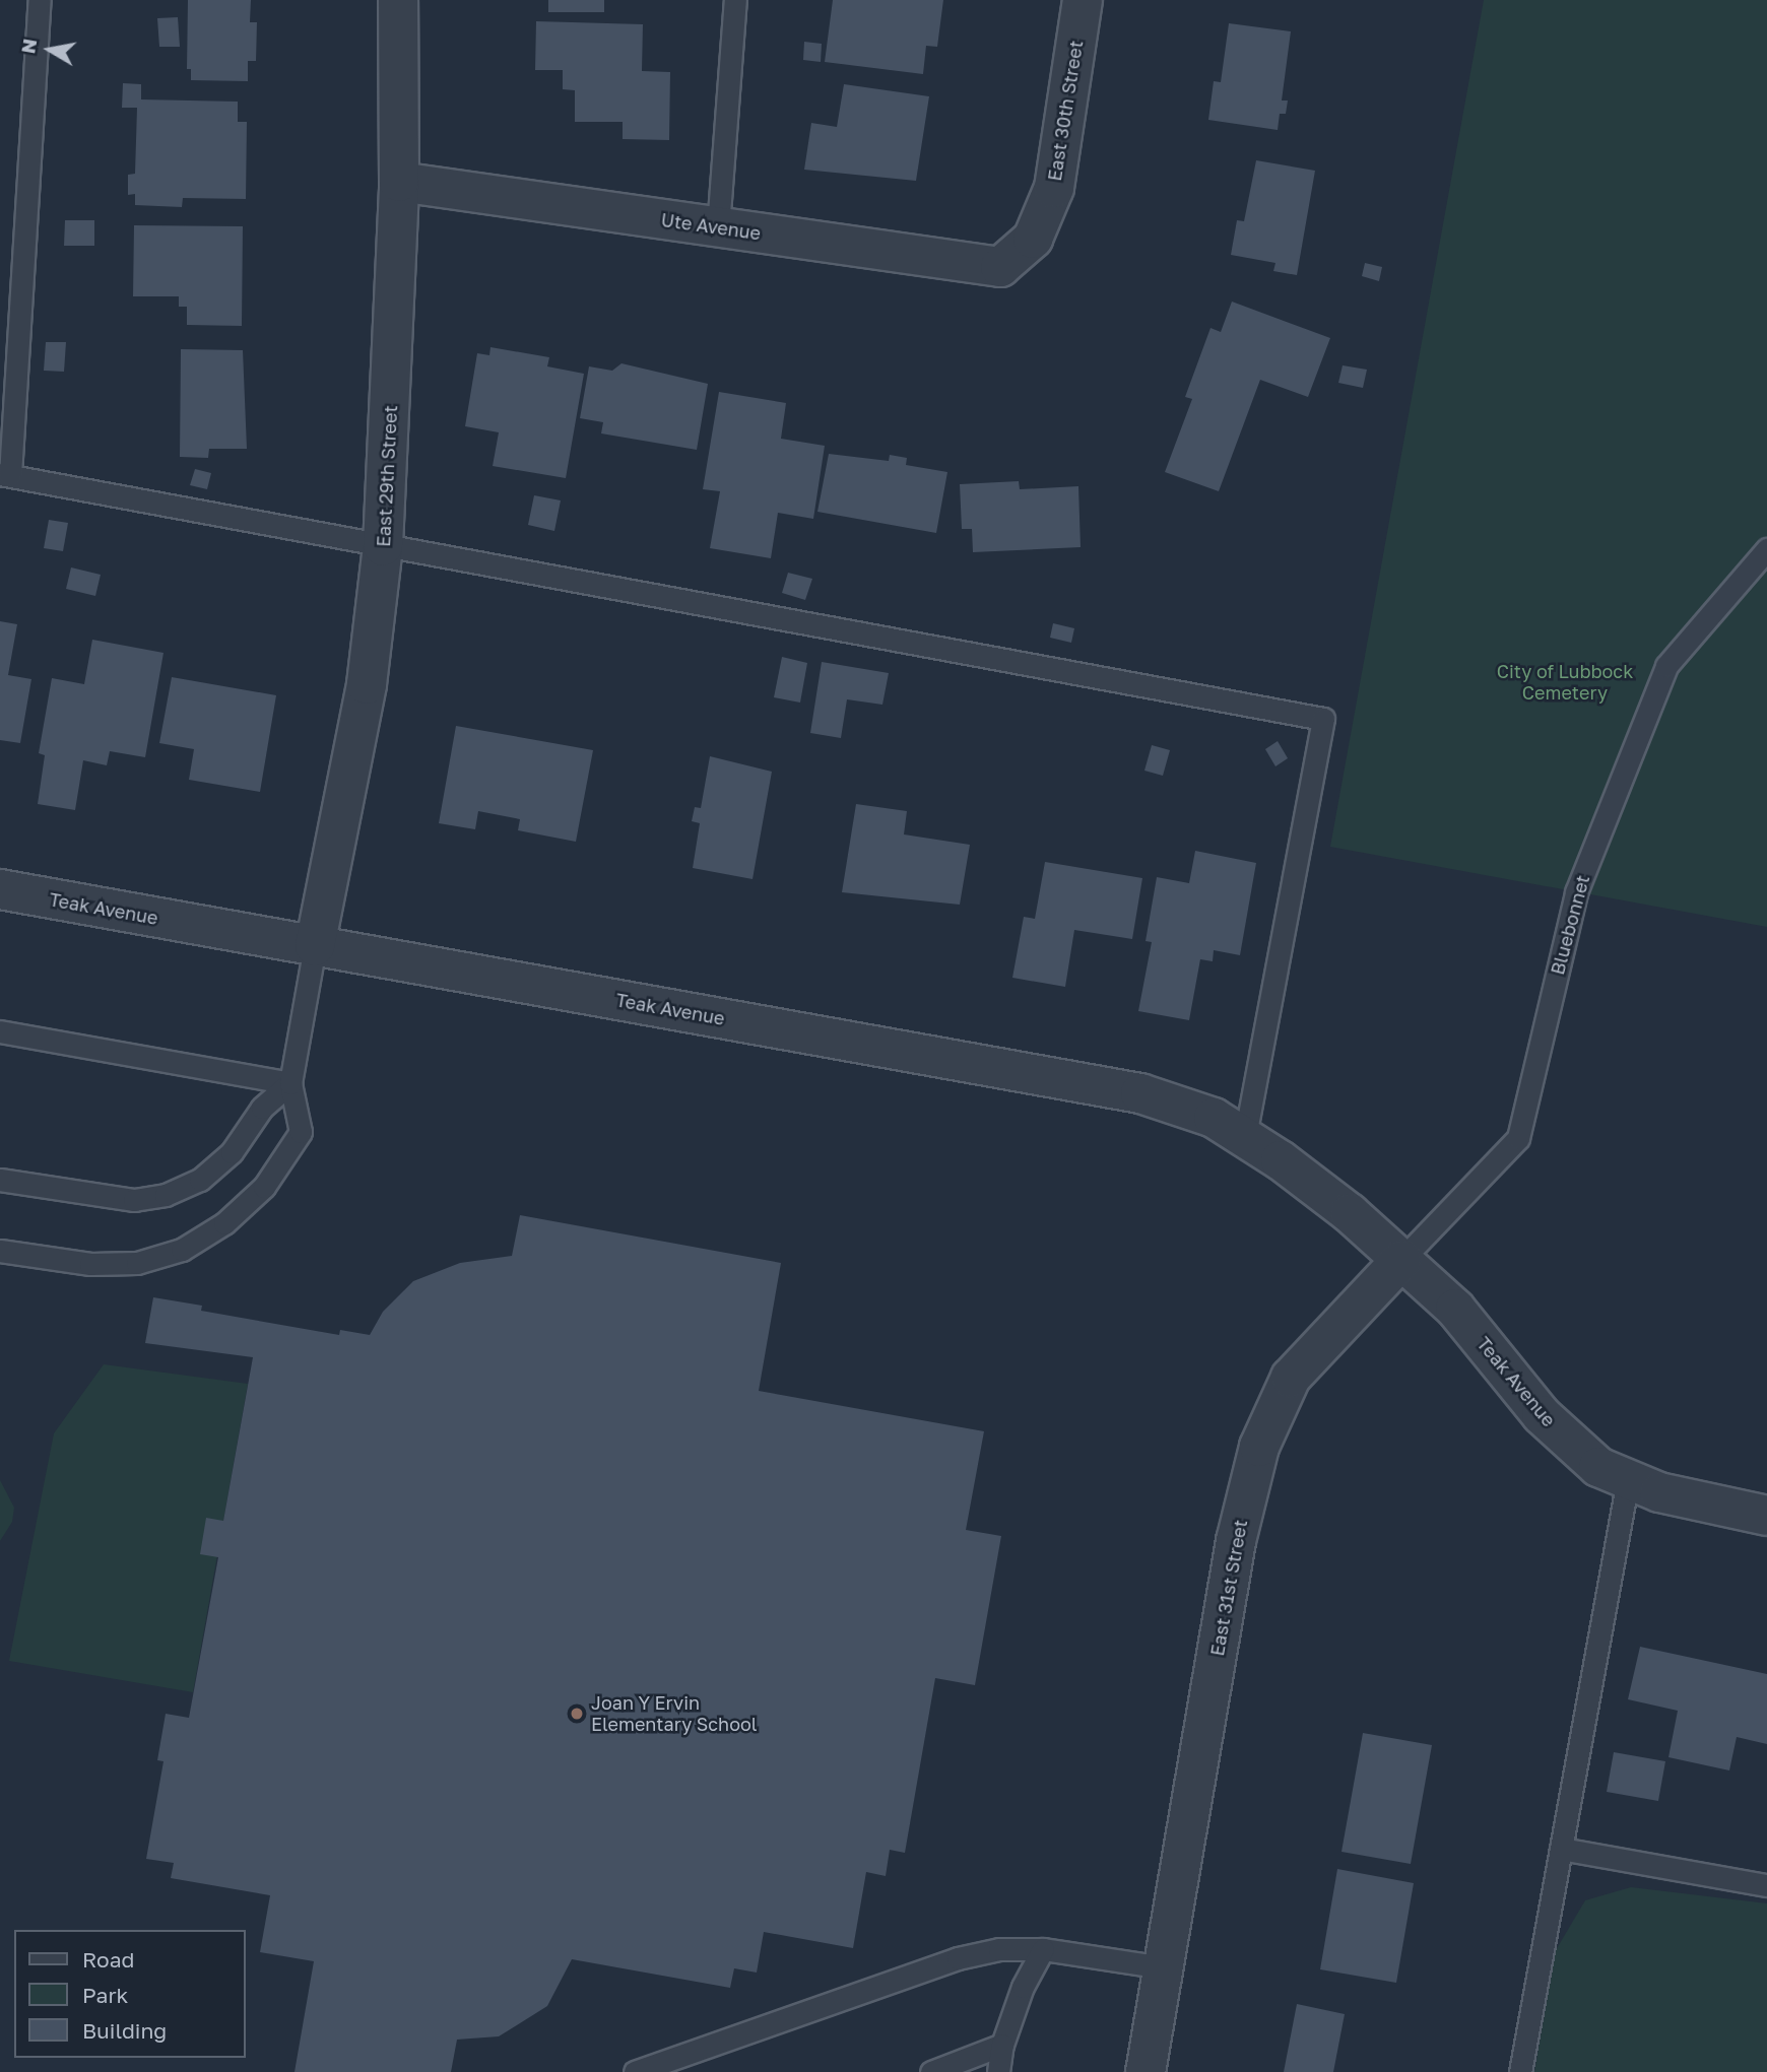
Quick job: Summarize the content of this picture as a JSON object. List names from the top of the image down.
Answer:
{
  "streets": {
    "street": [
      "East 30th Street",
      "Ute Avenue",
      "East 29th Street",
      "Teak Avenue",
      "East 31st Street"
    ],
    "lane": ["Bluebonnet"]
  },
  "crossings": [
    ["East 30th Street", "Ute Avenue"],
    ["Ute Avenue", "East 29th Street"],
    ["East 29th Street", "Teak Avenue"],
    ["Teak Avenue", "Bluebonnet"],
    ["Teak Avenue", "East 31st Street"],
    ["Bluebonnet", "East 31st Street"]
  ],
  "parks": ["City of Lubbock Cemetery"],
  "places": ["Joan Y Ervin Elementary School"],
  "legend": ["Road", "Park", "Building"],
  "north": "left"
}
